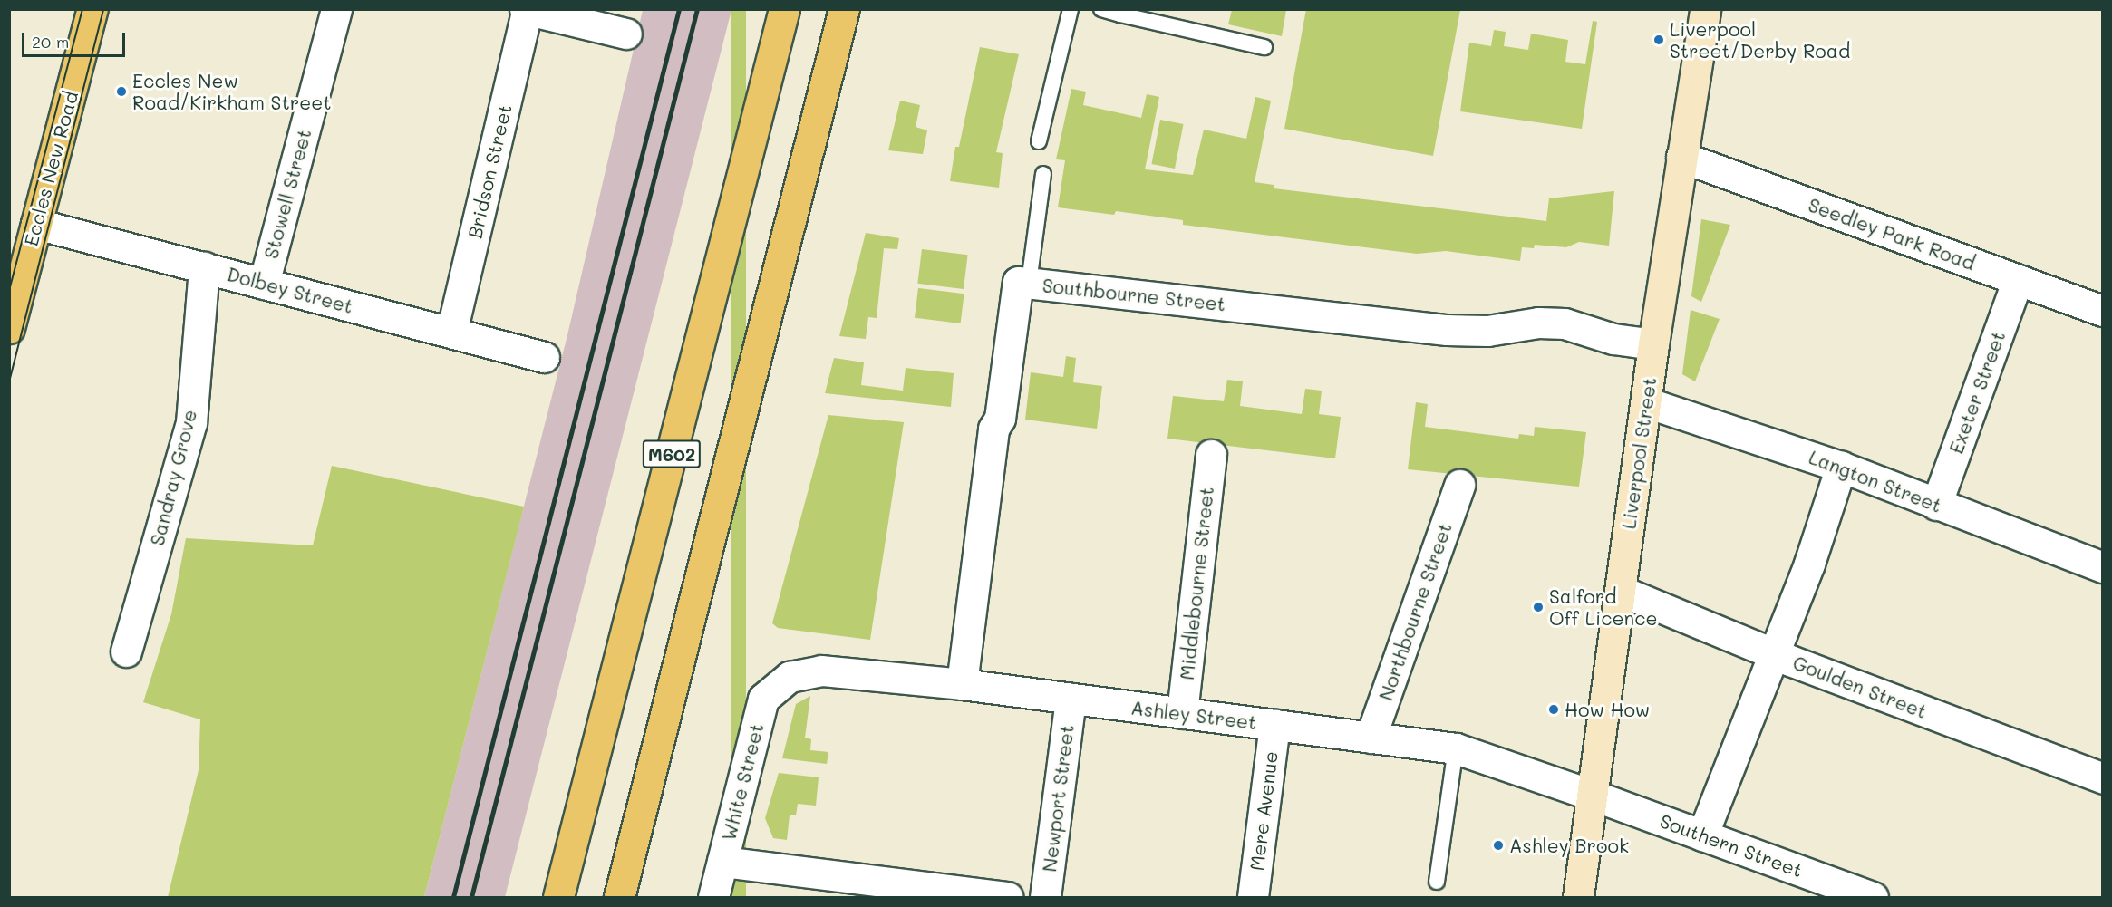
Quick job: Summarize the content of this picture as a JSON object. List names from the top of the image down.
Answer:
{
  "streets": {
    "main road": ["Eccles New Road", "M602"],
    "street": [
      "Bridson Street",
      "Stowell Street",
      "Seedley Park Road",
      "Dolbey Street",
      "Southbourne Street",
      "Exeter Street",
      "Liverpool Street",
      "Sandray Grove",
      "Langton Street",
      "Middlebourne Street",
      "Northbourne Street",
      "Goulden Street",
      "Ashley Street",
      "White Street",
      "Newport Street",
      "Mere Avenue",
      "Southern Street"
    ]
  },
  "crossings": [
    ["Eccles New Road", "Dolbey Street"],
    ["Bridson Street", "Dolbey Street"],
    ["Stowell Street", "Dolbey Street"],
    ["Seedley Park Road", "Exeter Street"],
    ["Seedley Park Road", "Liverpool Street"],
    ["Dolbey Street", "Sandray Grove"],
    ["Southbourne Street", "Liverpool Street"],
    ["Southbourne Street", "Ashley Street"],
    ["Exeter Street", "Langton Street"],
    ["Liverpool Street", "Langton Street"],
    ["Liverpool Street", "Goulden Street"],
    ["Liverpool Street", "Ashley Street"],
    ["Liverpool Street", "Southern Street"],
    ["Middlebourne Street", "Ashley Street"],
    ["Northbourne Street", "Ashley Street"],
    ["Ashley Street", "White Street"],
    ["Ashley Street", "Newport Street"],
    ["Ashley Street", "Mere Avenue"],
    ["Ashley Street", "Southern Street"]
  ],
  "places": [
    "Liverpool Street/Derby Road",
    "Eccles New Road/Kirkham Street",
    "Salford Off Licence",
    "How How",
    "Ashley Brook"
  ],
  "scale_bar": "20 m"
}
